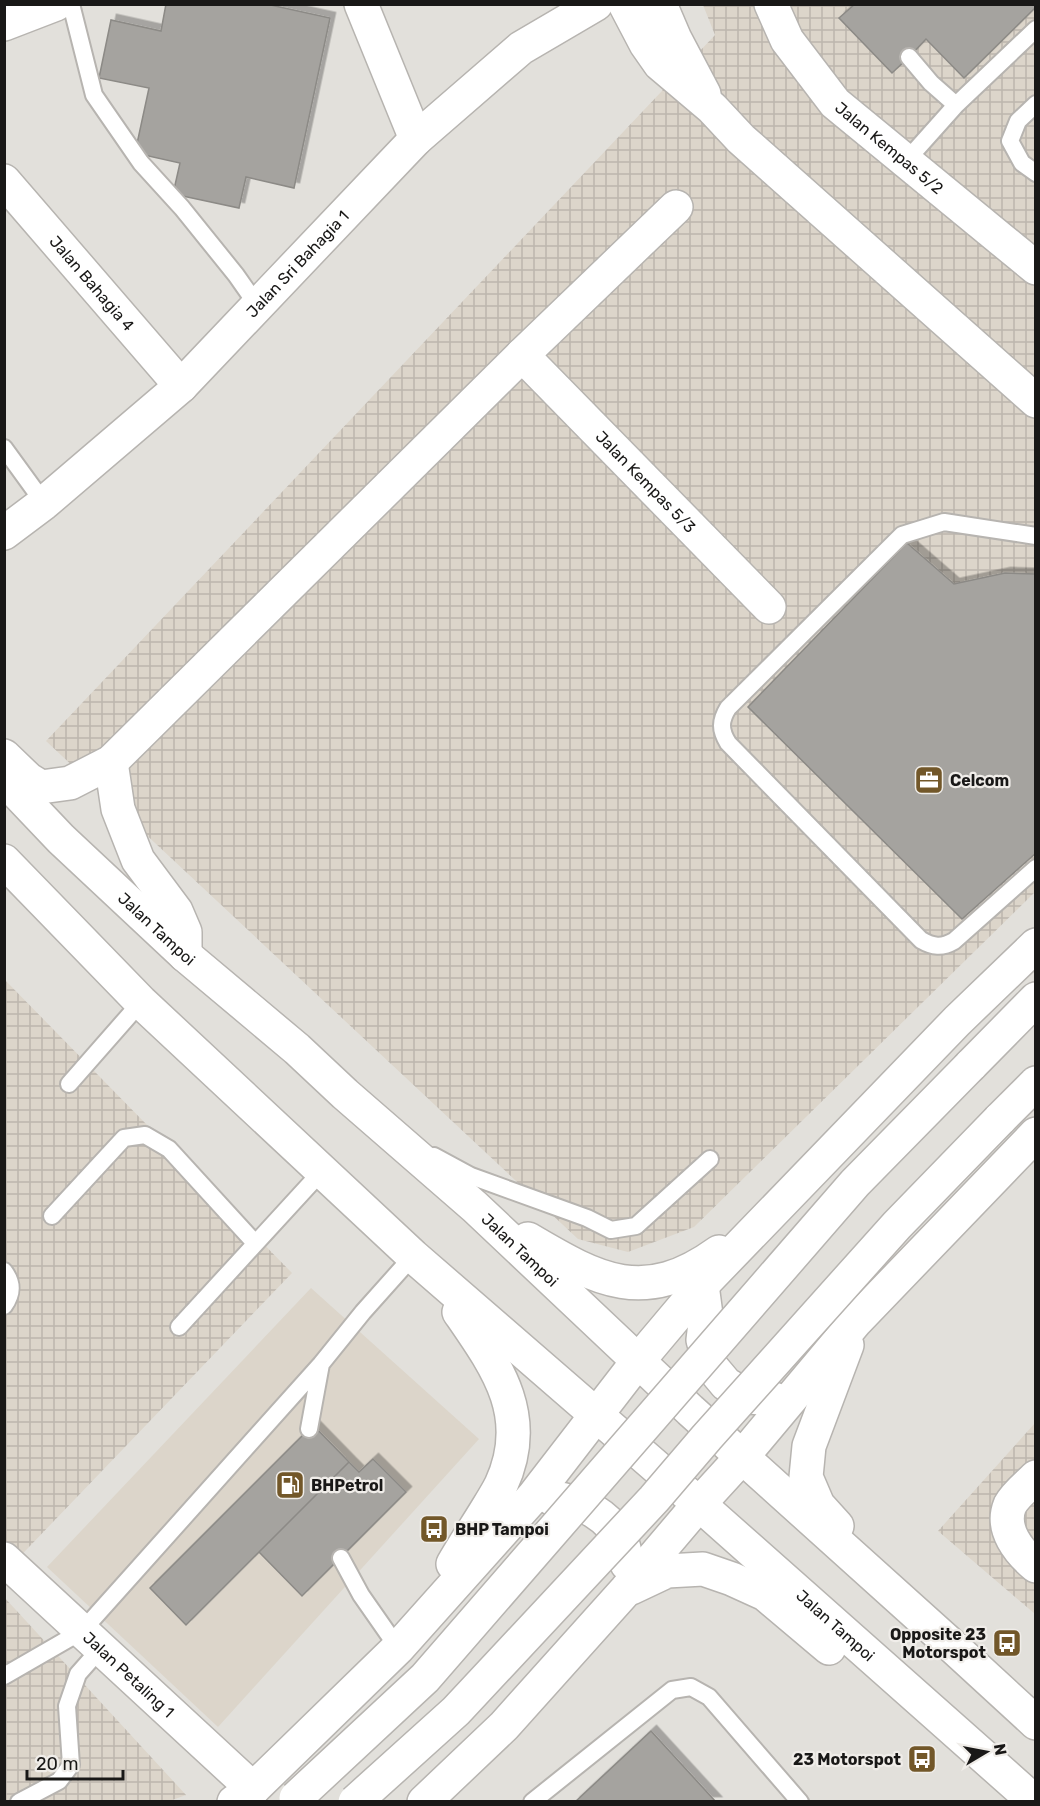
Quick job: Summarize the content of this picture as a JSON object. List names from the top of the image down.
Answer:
{
  "streets": {
    "main road": [
      "Jalan Kempas 5/2",
      "Jalan Sri Bahagia 1",
      "Jalan Bahagia 4",
      "Jalan Kempas 5/3",
      "Jalan Tampoi",
      "Jalan Petaling 1"
    ]
  },
  "crossings": [
    ["Jalan Sri Bahagia 1", "Jalan Bahagia 4"]
  ],
  "places": {
    "office": ["Celcom"],
    "fuel station": ["BHPetrol"],
    "bus stop": ["BHP Tampoi", "Opposite 23 Motorspot", "23 Motorspot"]
  },
  "scale_bar": "20 m",
  "north": "right"
}
